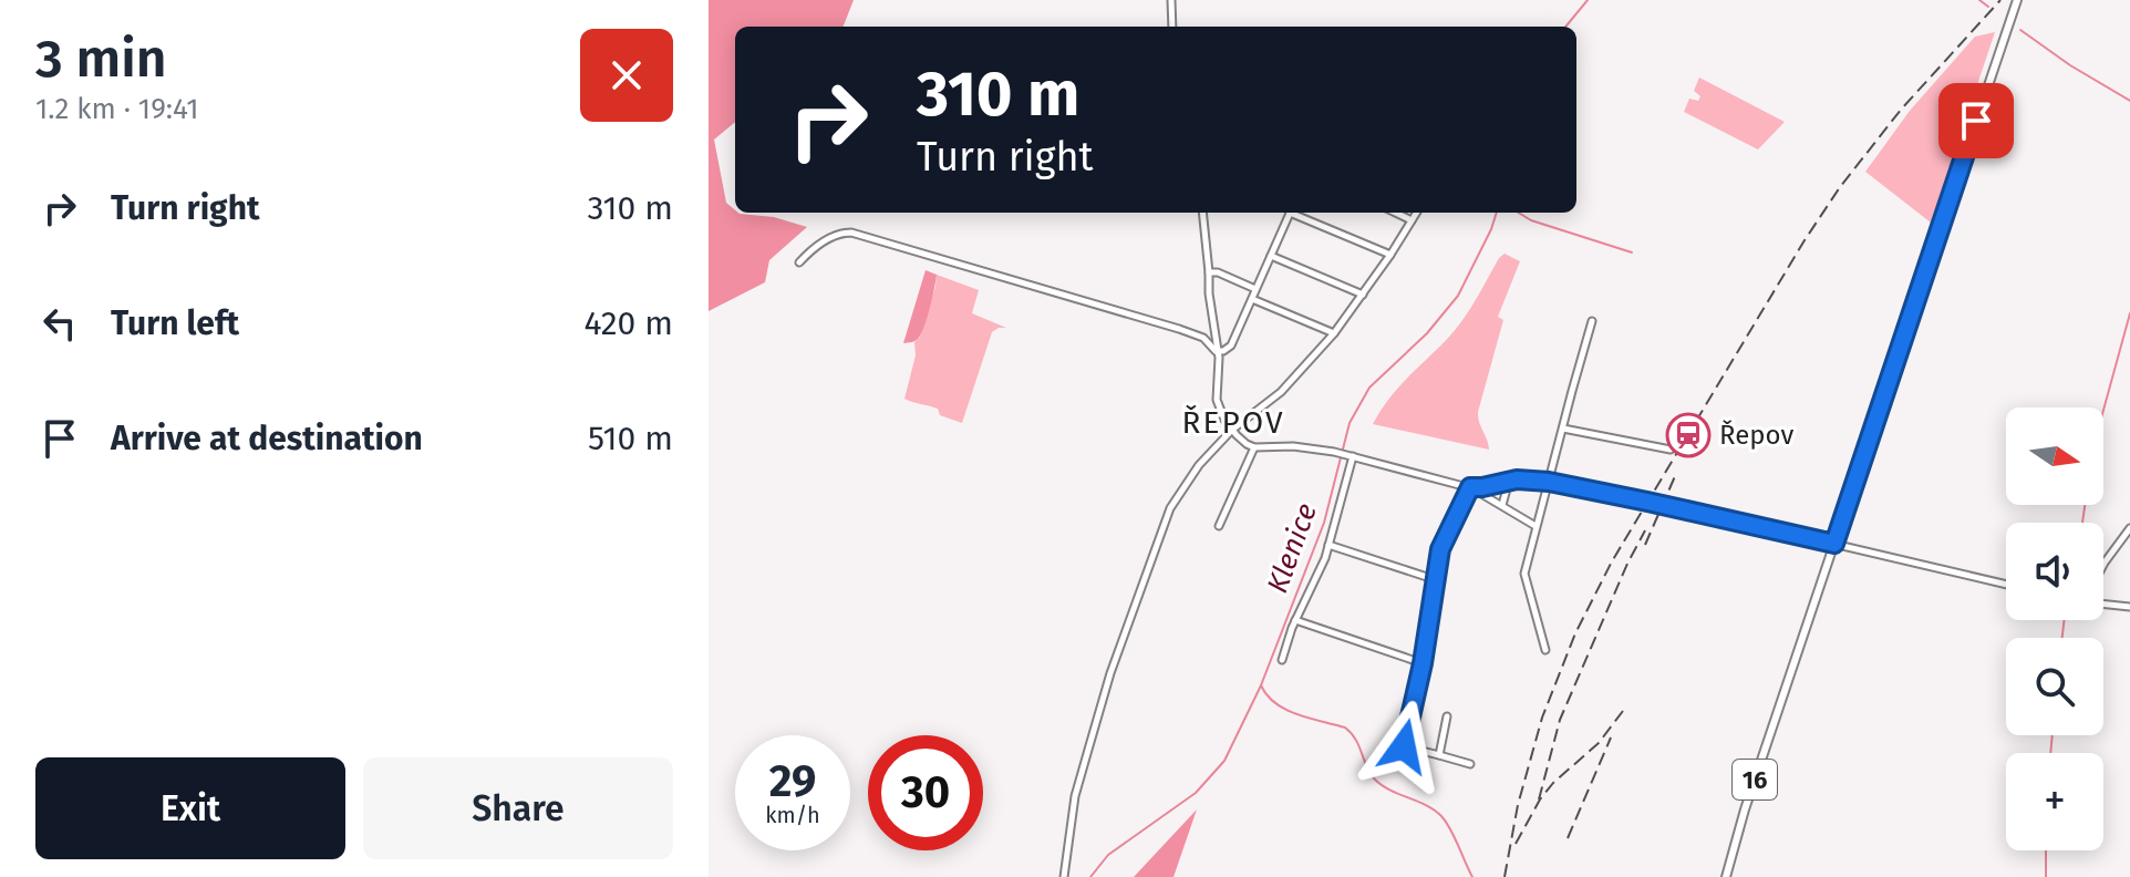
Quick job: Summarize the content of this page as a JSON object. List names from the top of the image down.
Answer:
{
  "streets": {
    "main road": ["16"]
  },
  "districts": ["ŘEPOV"],
  "water": ["Klenice"],
  "places": {
    "station": ["Řepov"]
  },
  "north": "right",
  "page": {
    "heading": ["3 min", "1.2 km · 19:41"],
    "turn": ["310 m", "Turn right"],
    "list": [
      {
        "name": "Turn right",
        "value": "310 m"
      },
      {
        "name": "Turn left",
        "value": "420 m"
      },
      {
        "name": "Arrive at destination",
        "value": "510 m"
      }
    ],
    "map_buttons": "+",
    "speed": "29 km/h",
    "limit": "30",
    "buttons": ["Exit", "Share"]
  }
}
